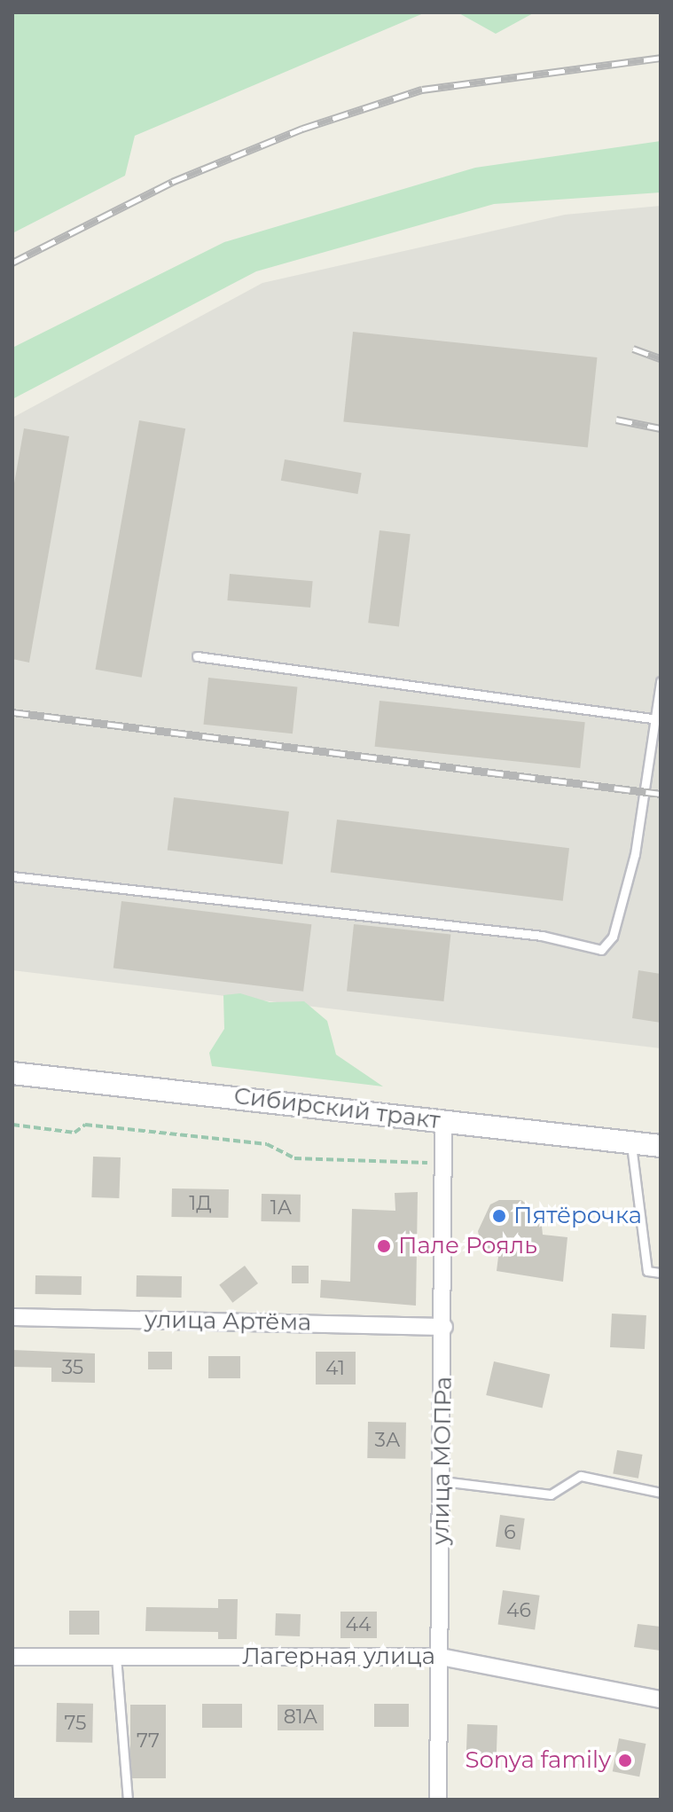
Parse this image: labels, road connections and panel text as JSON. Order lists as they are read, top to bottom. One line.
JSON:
{"streets":{"main road":["Сибирский тракт"],"street":["улица Артёма","улица МОПРа","Лагерная улица"]},"crossings":[["Сибирский тракт","улица МОПРа"],["улица Артёма","улица МОПРа"],["улица МОПРа","Лагерная улица"]],"places":["Пятёрочка","Пале Рояль","Sonya family"],"house_numbers":["1Д","1А","35","41","3А","6","46","44","81А","75","77"]}
